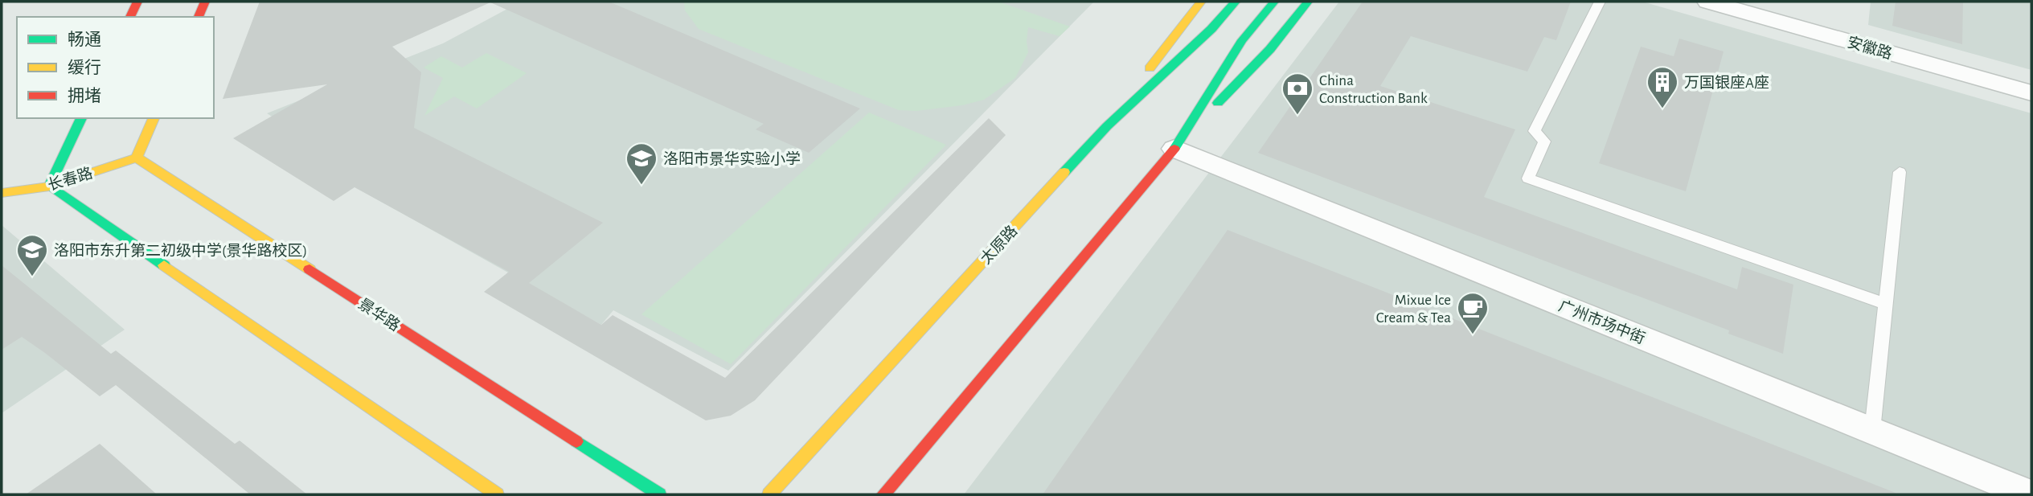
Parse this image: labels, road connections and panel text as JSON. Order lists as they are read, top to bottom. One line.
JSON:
{"streets":{"main road":["长春路","太原路","景华路"],"street":["安徽路","广州市场中街"]},"crossings":[["长春路","景华路"]],"places":{"building":["万国银座A座"],"bank":["China Construction Bank"],"school or university":["洛阳市景华实验小学","洛阳市东升第二初级中学(景华路校区)"],"cafe":["Mixue Ice Cream & Tea"]},"legend":["畅通","缓行","拥堵"]}
